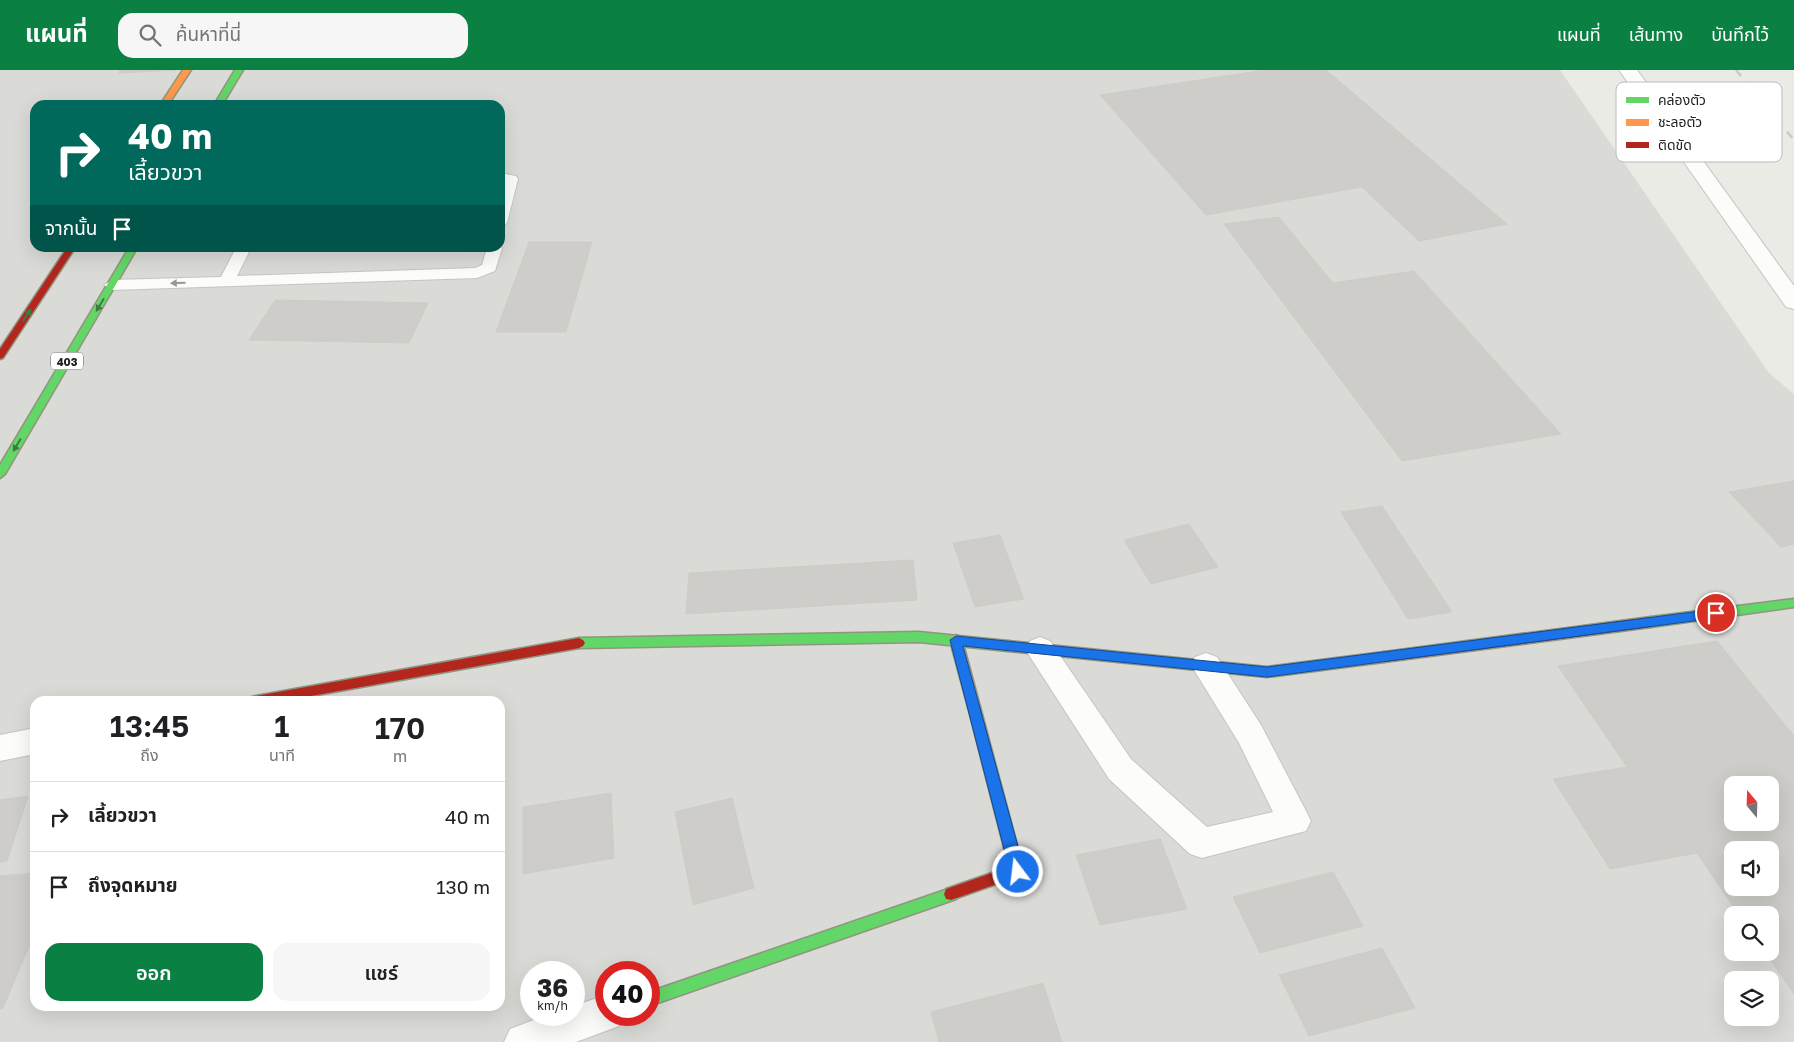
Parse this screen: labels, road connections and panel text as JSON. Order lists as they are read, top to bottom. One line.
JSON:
{"streets":{"main road":["403"]},"legend":["คล่องตัว","ชะลอตัว","ติดขัด"],"north":"top","page":{"header":"แผนที่","search":"ค้นหาที่นี่","nav":["แผนที่","เส้นทาง","บันทึกไว้"],"turn":["40 m","เลี้ยวขวา"],"then":"จากนั้น","eta":["13:45","ถึง","1","นาที","170","m"],"list":[{"name":"เลี้ยวขวา","value":"40 m"},{"name":"ถึงจุดหมาย","value":"130 m"}],"buttons":["ออก","แชร์"],"speed":"36 km/h","limit":"40"}}
